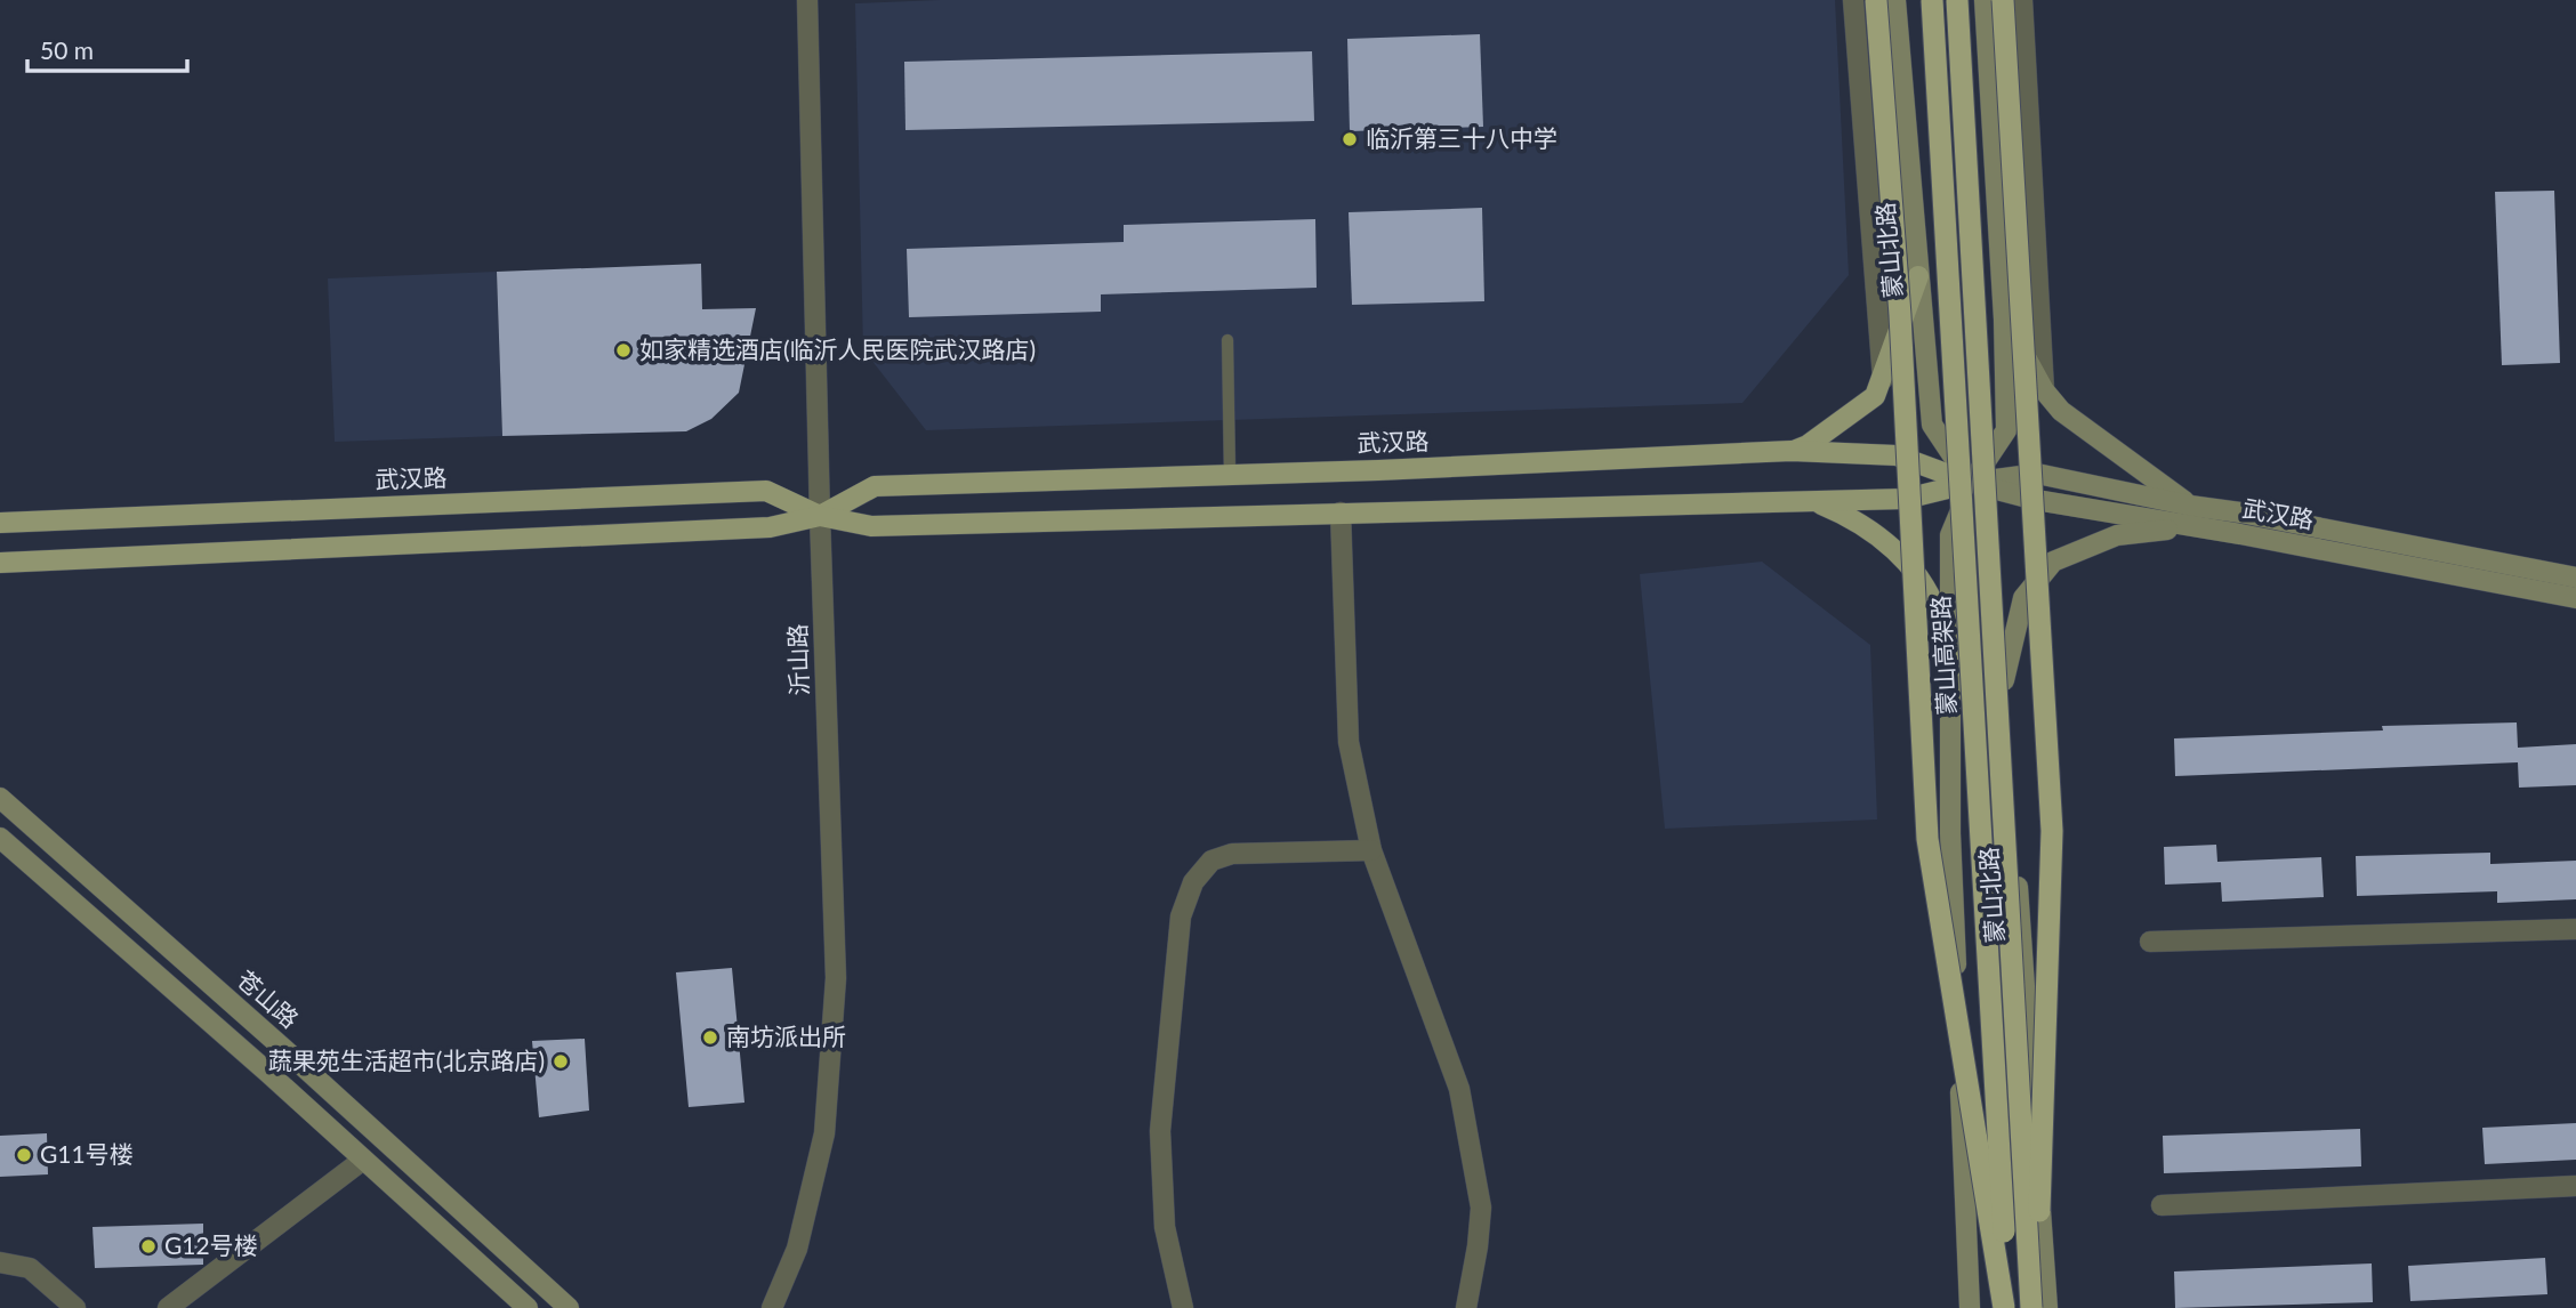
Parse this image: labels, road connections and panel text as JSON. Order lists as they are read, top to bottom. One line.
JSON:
{"streets":{"highway":["蒙山高架路"],"main road":["蒙山北路","武汉路","苍山路"],"street":["沂山路"]},"crossings":[["蒙山北路","武汉路"],["武汉路","沂山路"]],"places":["临沂第三十八中学","如家精选酒店(临沂人民医院武汉路店)","南坊派出所","蔬果苑生活超市(北京路店)","G11号楼","G12号楼"],"scale_bar":"50 m"}
